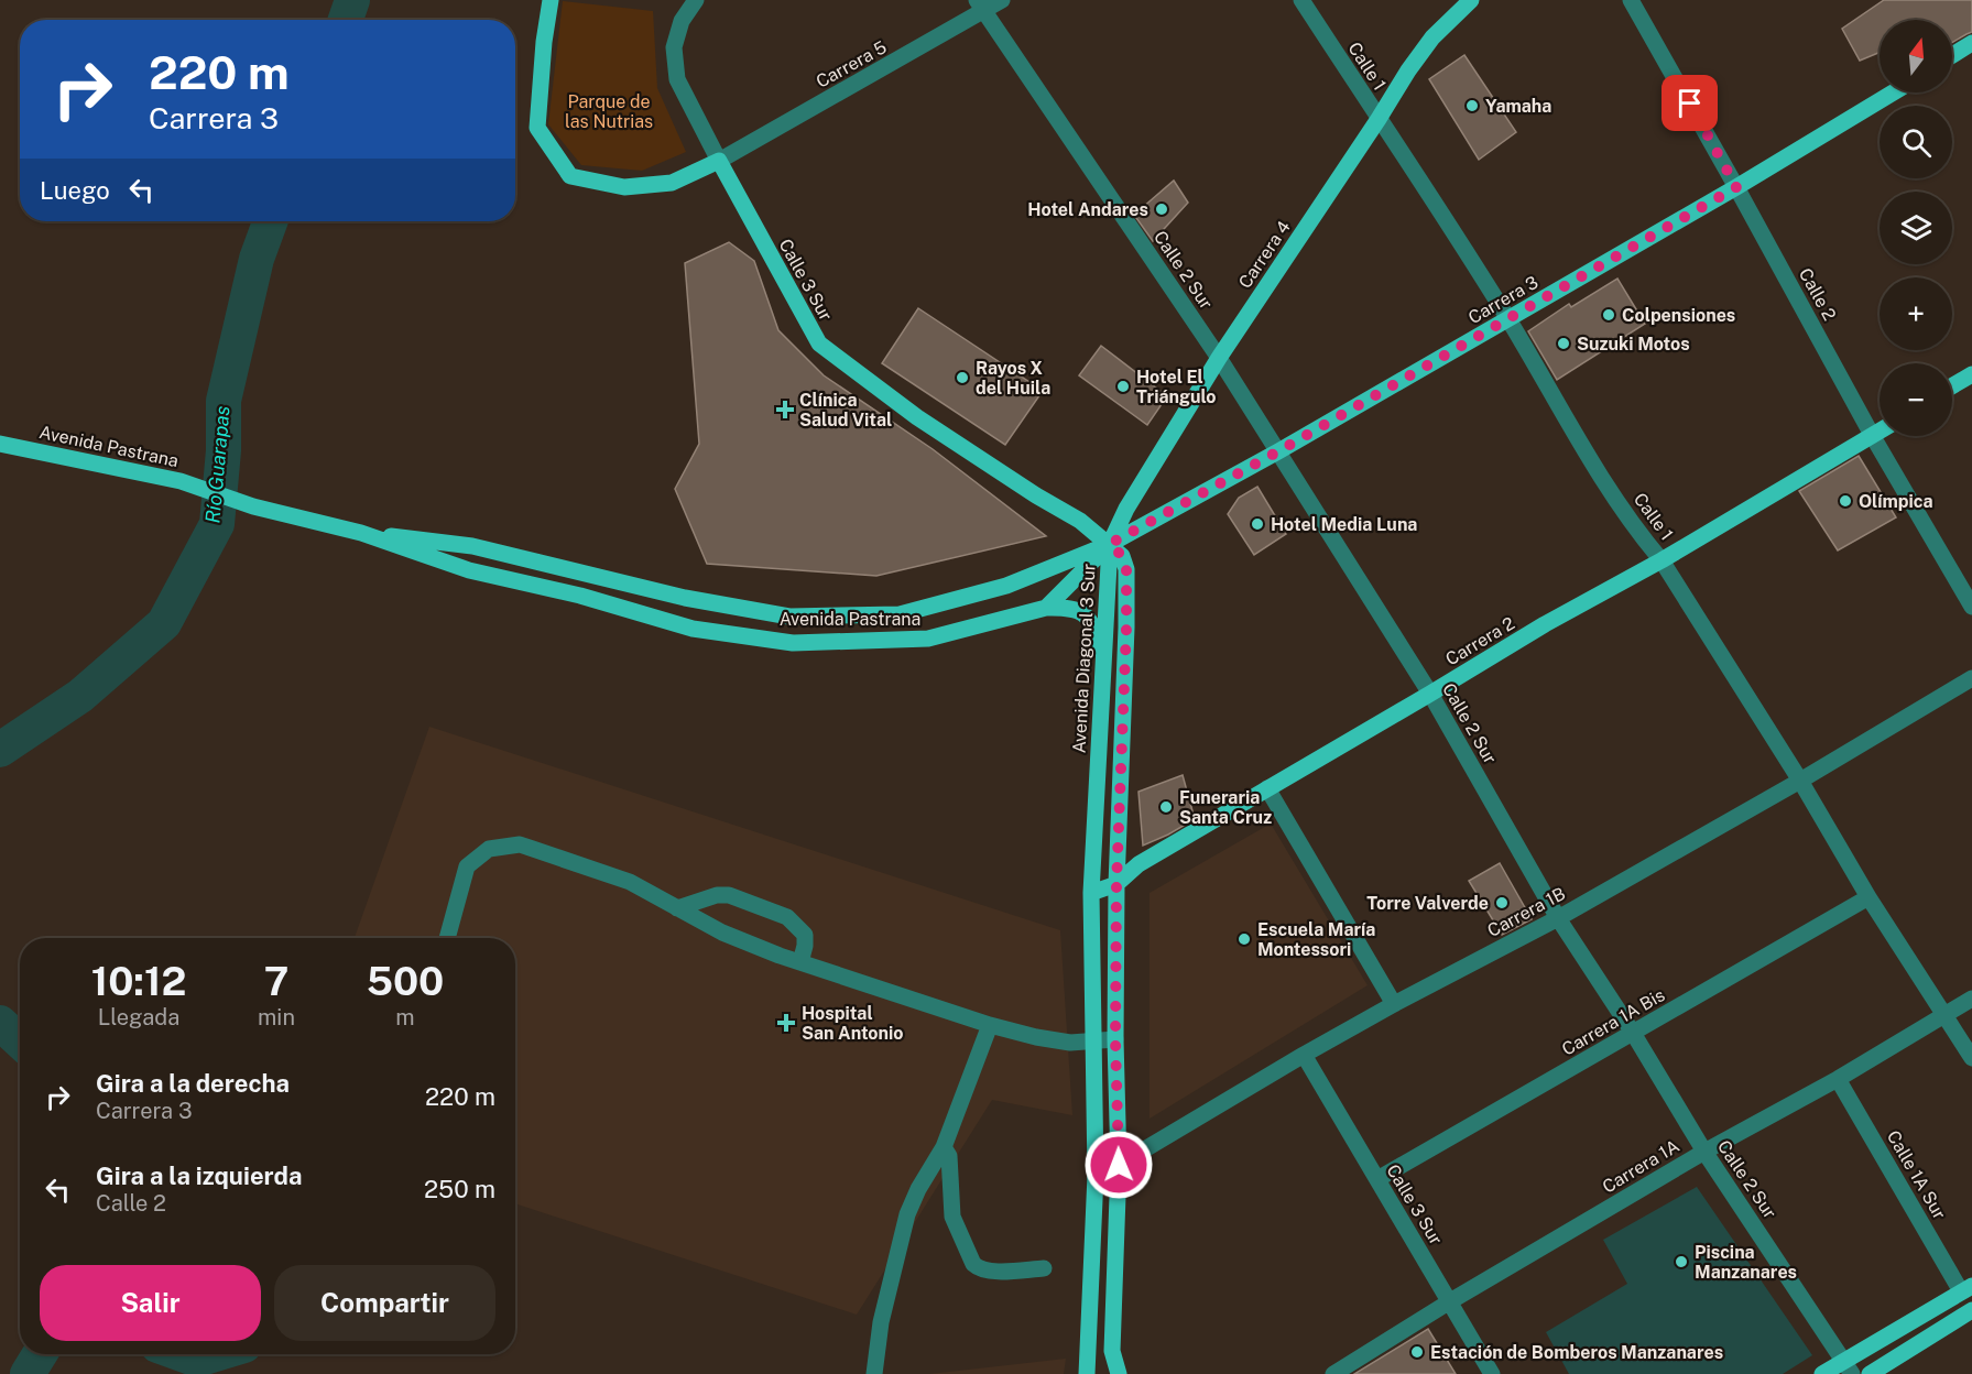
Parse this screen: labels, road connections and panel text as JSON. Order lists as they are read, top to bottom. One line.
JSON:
{"streets":{"main road":["Carrera 4","Calle 3 Sur","Carrera 3","Avenida Pastrana","Carrera 2","Avenida Diagonal 3 Sur"],"street":["Carrera 5","Calle 1","Calle 2 Sur","Calle 2","Carrera 1B","Carrera 1A Bis","Carrera 1A","Calle 1A Sur"]},"crossings":[["Carrera 5","Calle 2 Sur"],["Carrera 5","Calle 3 Sur"],["Calle 1","Carrera 4"],["Calle 1","Carrera 3"],["Calle 1","Carrera 2"],["Calle 1","Carrera 1B"],["Calle 1","Carrera 1A Bis"],["Calle 1","Carrera 1A"],["Carrera 4","Calle 2 Sur"],["Carrera 4","Calle 3 Sur"],["Carrera 4","Carrera 3"],["Carrera 4","Avenida Pastrana"],["Carrera 4","Avenida Diagonal 3 Sur"],["Calle 2 Sur","Carrera 3"],["Calle 2 Sur","Carrera 2"],["Calle 2 Sur","Carrera 1B"],["Calle 2 Sur","Carrera 1A Bis"],["Calle 2 Sur","Carrera 1A"],["Calle 3 Sur","Carrera 3"],["Calle 3 Sur","Avenida Pastrana"],["Calle 3 Sur","Avenida Diagonal 3 Sur"],["Calle 3 Sur","Carrera 1B"],["Calle 3 Sur","Carrera 1A Bis"],["Calle 3 Sur","Carrera 1A"],["Calle 2","Carrera 3"],["Calle 2","Carrera 2"],["Carrera 3","Avenida Pastrana"],["Carrera 3","Avenida Diagonal 3 Sur"],["Avenida Pastrana","Avenida Diagonal 3 Sur"],["Carrera 2","Avenida Diagonal 3 Sur"],["Avenida Diagonal 3 Sur","Carrera 1B"],["Carrera 1A","Calle 1A Sur"]],"water":["Río Guarapas"],"parks":["Parque de las Nutrias"],"places":{"other":["Yamaha","Hotel Andares","Colpensiones","Suzuki Motos","Rayos X del Huila","Hotel El Triángulo","Olímpica","Hotel Media Luna","Funeraria Santa Cruz","Torre Valverde","Escuela María Montessori","Piscina Manzanares","Estación de Bomberos Manzanares"],"health":["Clínica Salud Vital","Hospital San Antonio"]},"north":"top","page":{"map_buttons":["+","−"],"turn":["220 m","Carrera 3"],"then":"Luego","eta":["10:12","Llegada","7","min","500","m"],"list":[{"name":"Gira a la derecha","note":"Carrera 3","value":"220 m"},{"name":"Gira a la izquierda","note":"Calle 2","value":"250 m"}],"buttons":["Salir","Compartir"]}}
